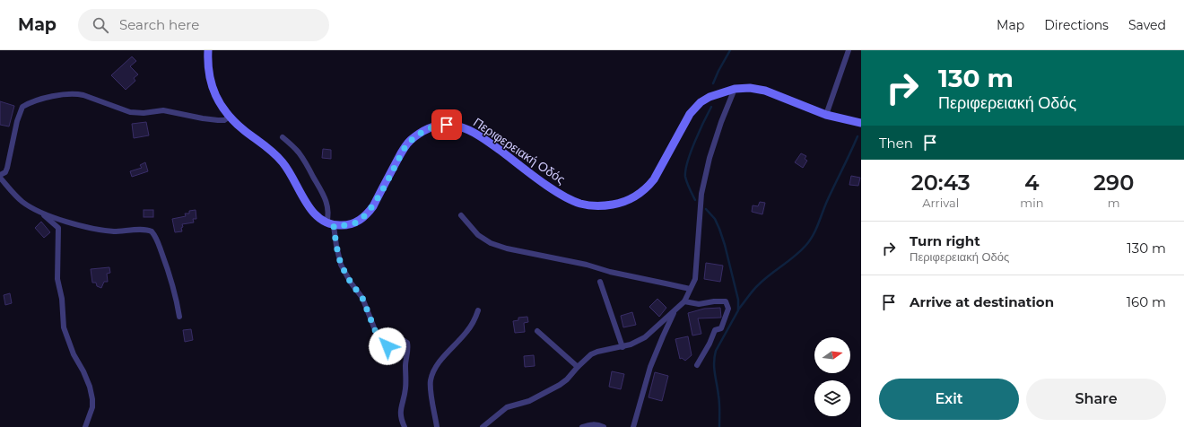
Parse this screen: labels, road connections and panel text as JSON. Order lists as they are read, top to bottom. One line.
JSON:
{"streets":{"main road":["Περιφερειακή Οδός"]},"north":"right","page":{"header":"Map","search":"Search here","nav":["Map","Directions","Saved"],"turn":["130 m","Περιφερειακή Οδός"],"then":"Then","eta":["20:43","Arrival","4","min","290","m"],"list":[{"name":"Turn right","note":"Περιφερειακή Οδός","value":"130 m"},{"name":"Arrive at destination","value":"160 m"}],"buttons":["Exit","Share"]}}
